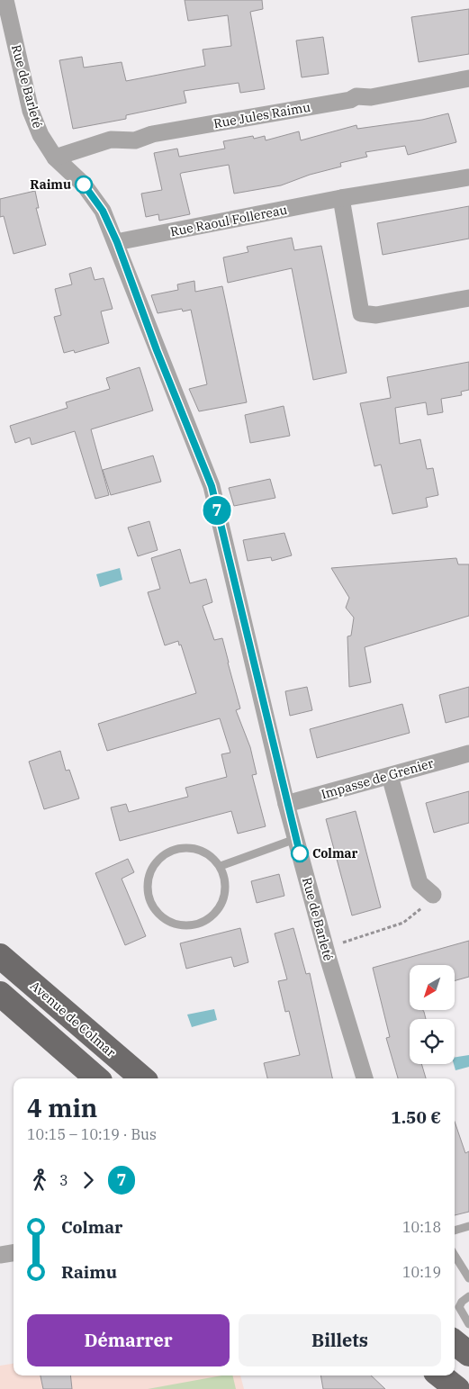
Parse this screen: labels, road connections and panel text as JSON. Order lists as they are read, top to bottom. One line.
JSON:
{"streets":{"main road":["Avenue de Colmar"],"street":["Rue de Barleté","Rue Jules Raimu","Rue Raoul Follereau","Impasse de Grenier"]},"crossings":[["Rue de Barleté","Rue Jules Raimu"],["Rue de Barleté","Rue Raoul Follereau"],["Rue de Barleté","Impasse de Grenier"]],"places":["Raimu","Colmar"],"lines":["bus line 7"],"north":"bottom left","page":{"on_map":"7","heading":["4 min","10:15 – 10:19 · Bus","1.50 €"],"legs":["3","7"],"list":[{"name":"Colmar","value":"10:18"},{"name":"Raimu","value":"10:19"}],"buttons":["Démarrer","Billets"]}}
